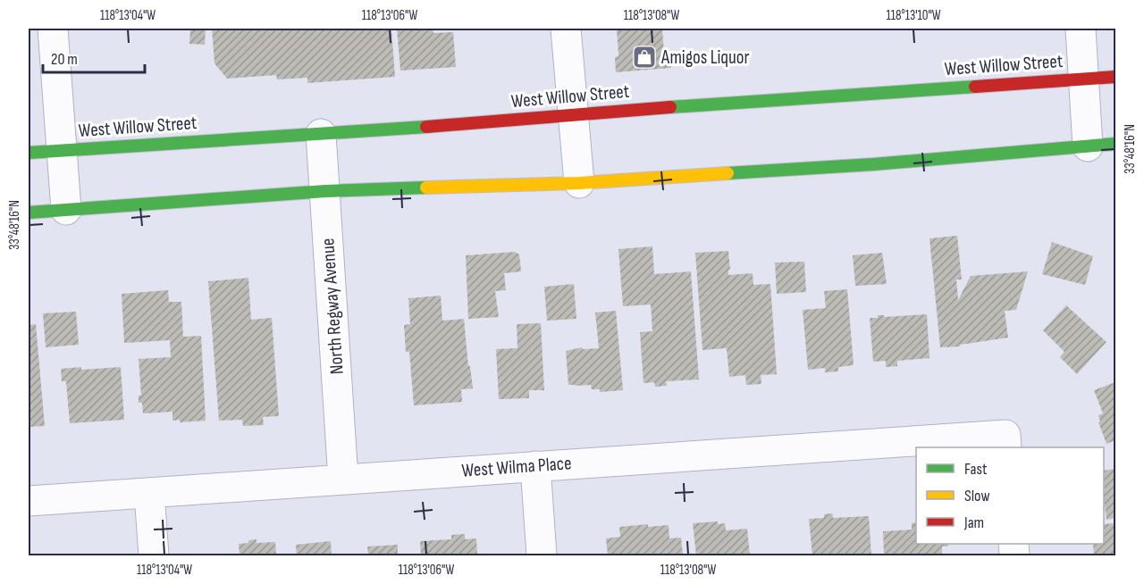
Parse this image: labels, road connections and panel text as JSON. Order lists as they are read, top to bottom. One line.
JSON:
{"streets":{"main road":["West Willow Street"],"street":["North Regway Avenue","West Wilma Place"]},"crossings":[["West Willow Street","North Regway Avenue"],["North Regway Avenue","West Wilma Place"]],"places":{"shop":["Amigos Liquor"]},"legend":["Fast","Slow","Jam"],"scale_bar":"20 m","coordinates":["118°13'04\"W","118°13'06\"W","118°13'08\"W","118°13'10\"W","33°48'16\"N"]}
